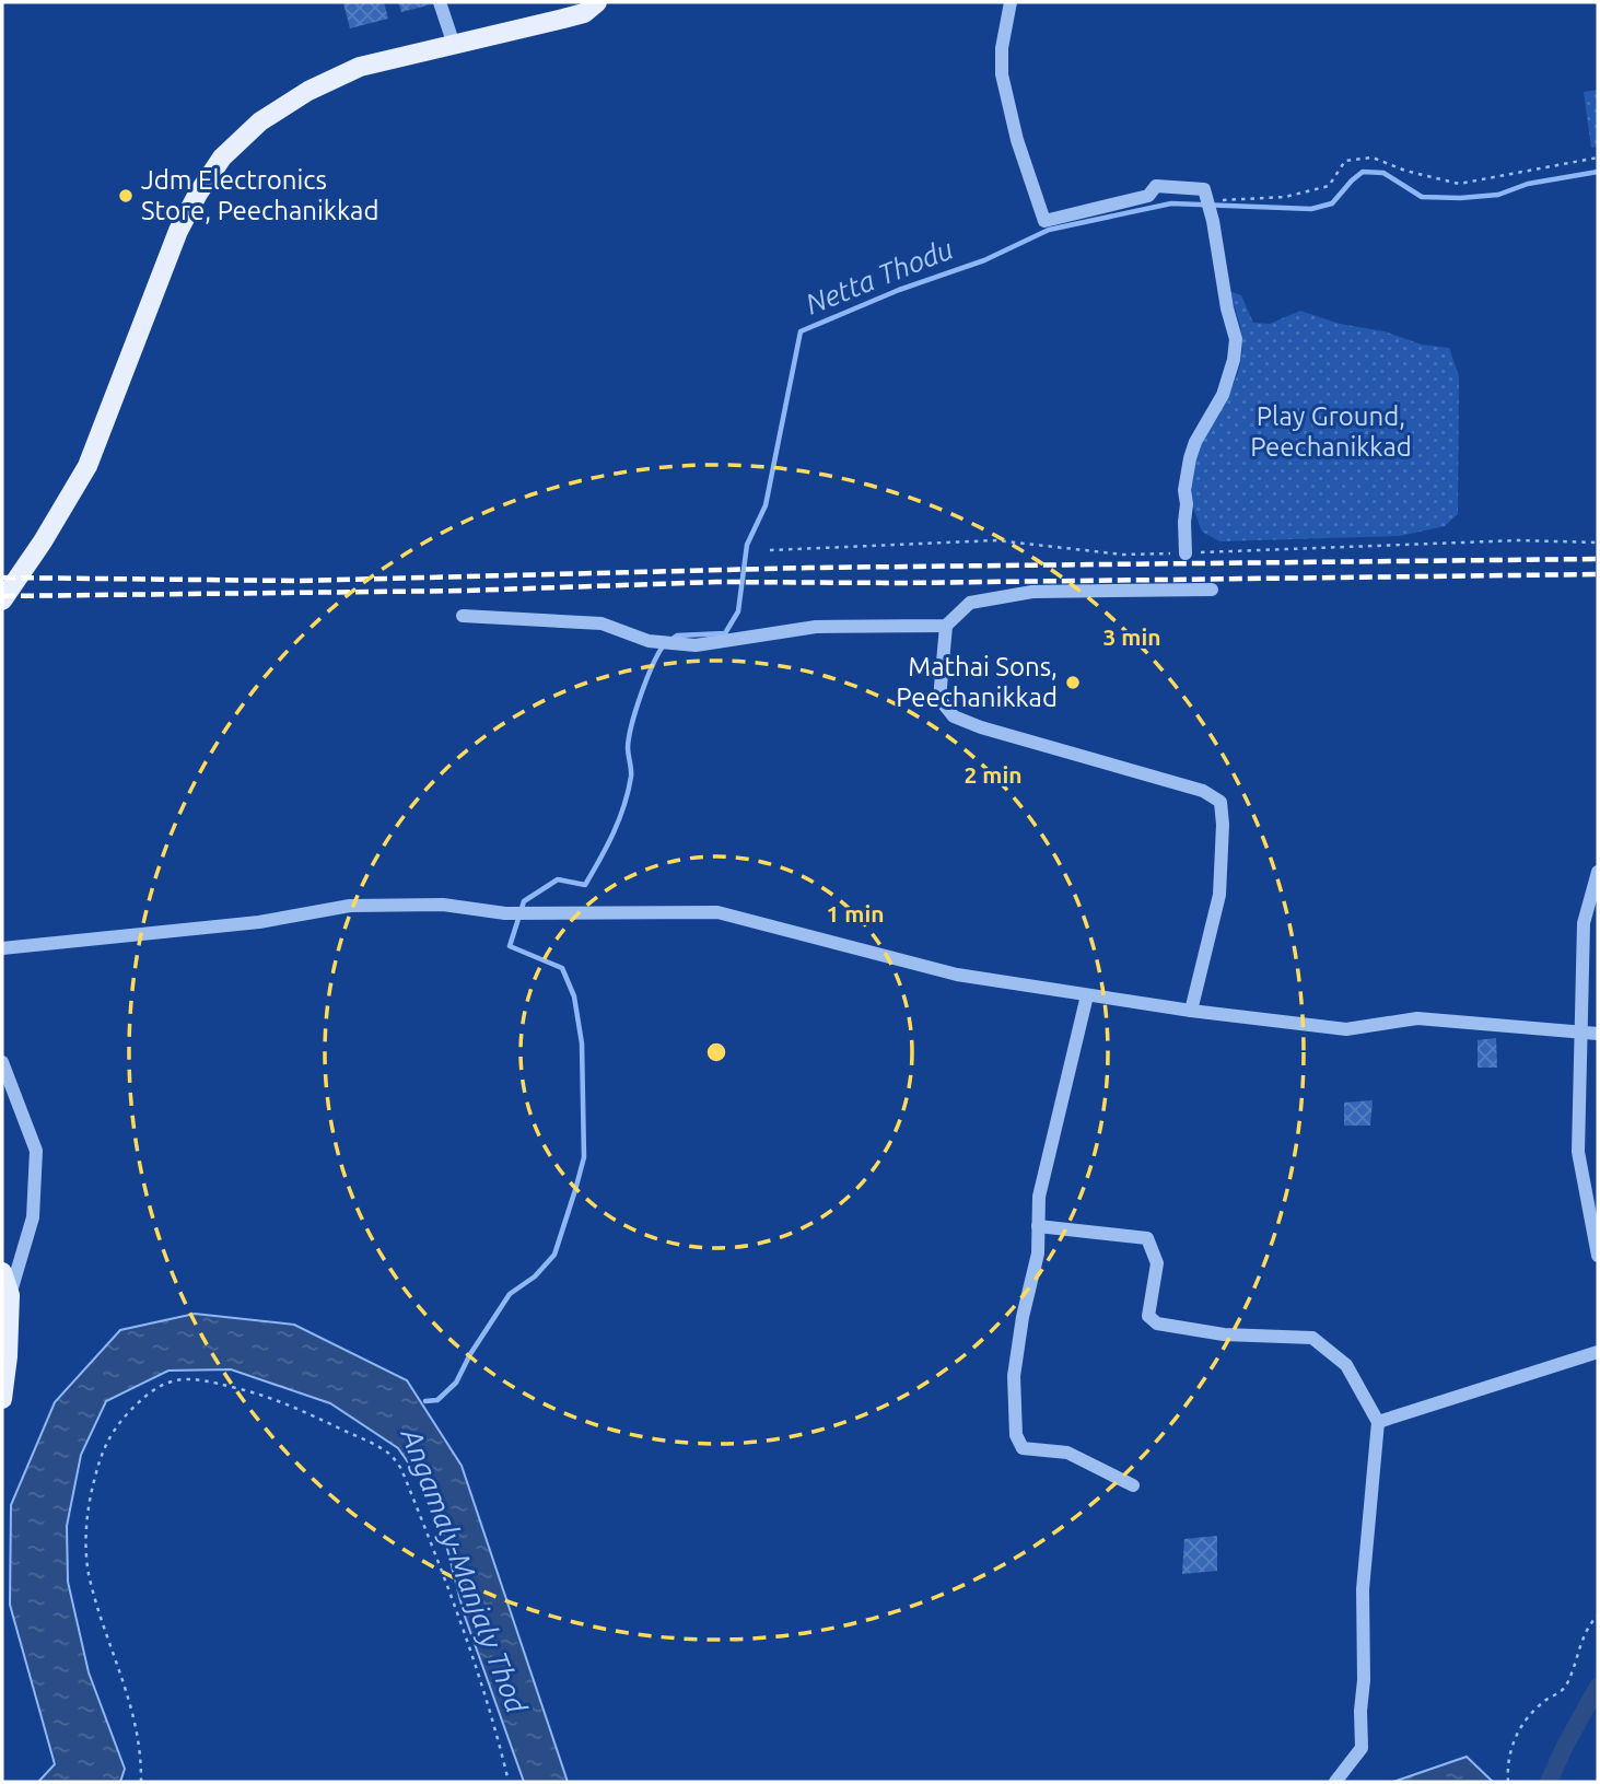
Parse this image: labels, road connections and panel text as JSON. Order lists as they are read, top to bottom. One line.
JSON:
{"water":["Netta Thodu","Angamaly-Manjaly Thod"],"parks":["Play Ground, Peechanikkad"],"places":["Jdm Electronics Store, Peechanikkad","Mathai Sons, Peechanikkad"],"rings":["3 min","2 min","1 min"]}
